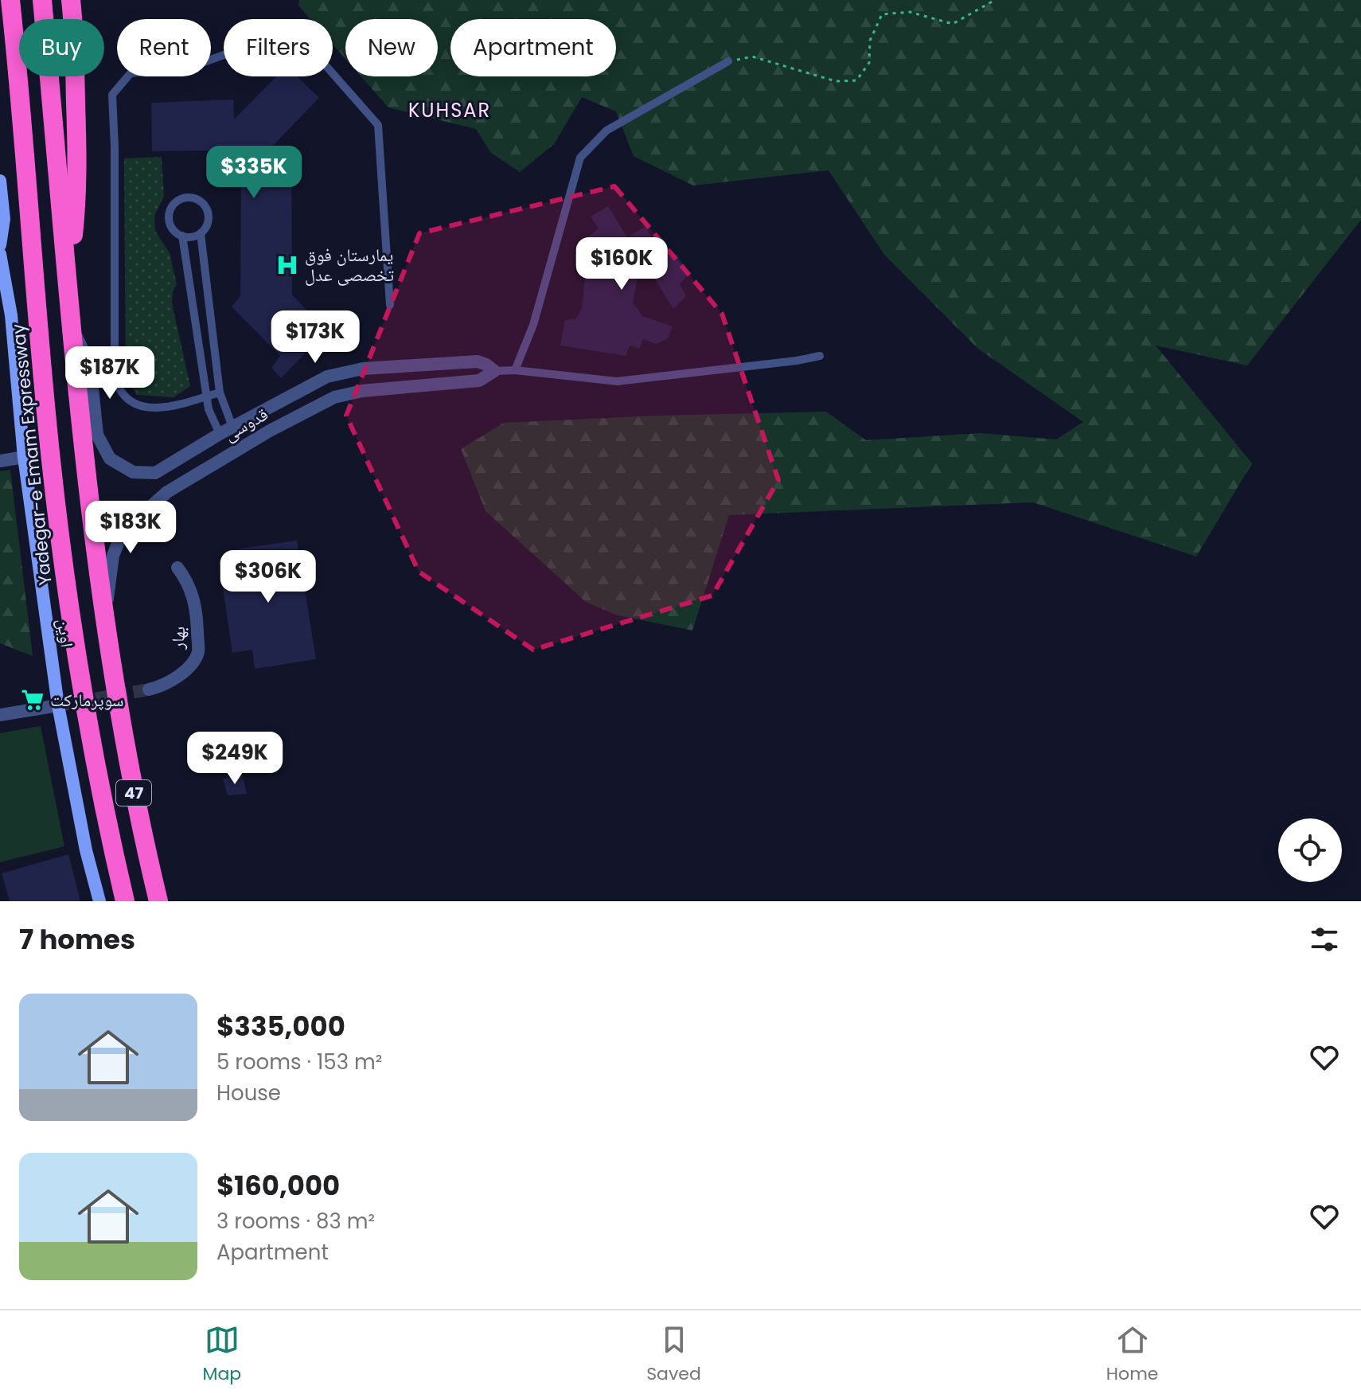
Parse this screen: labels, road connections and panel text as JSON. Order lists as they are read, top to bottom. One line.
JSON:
{"streets":{"highway":["Yadegar-e Emam Expressway","47"],"street":["قدوسی","اوین","بهار"]},"crossings":[["قدوسی","47"]],"districts":["KUHSAR"],"places":{"hospital":["یمارستان فوق تخصصی عدل"],"supermarket":["سوپرمارکت"]},"page":{"chip":["Buy","Rent","Filters","New","Apartment"],"price":["$335K","$160K","$173K","$187K","$183K","$306K","$249K"],"heading":"7 homes","list":[{"name":"$335,000","note":"5 rooms · 153 m² · House"},{"name":"$160,000","note":"3 rooms · 83 m² · Apartment"}],"tabs":["Map","Saved","Home"]}}
